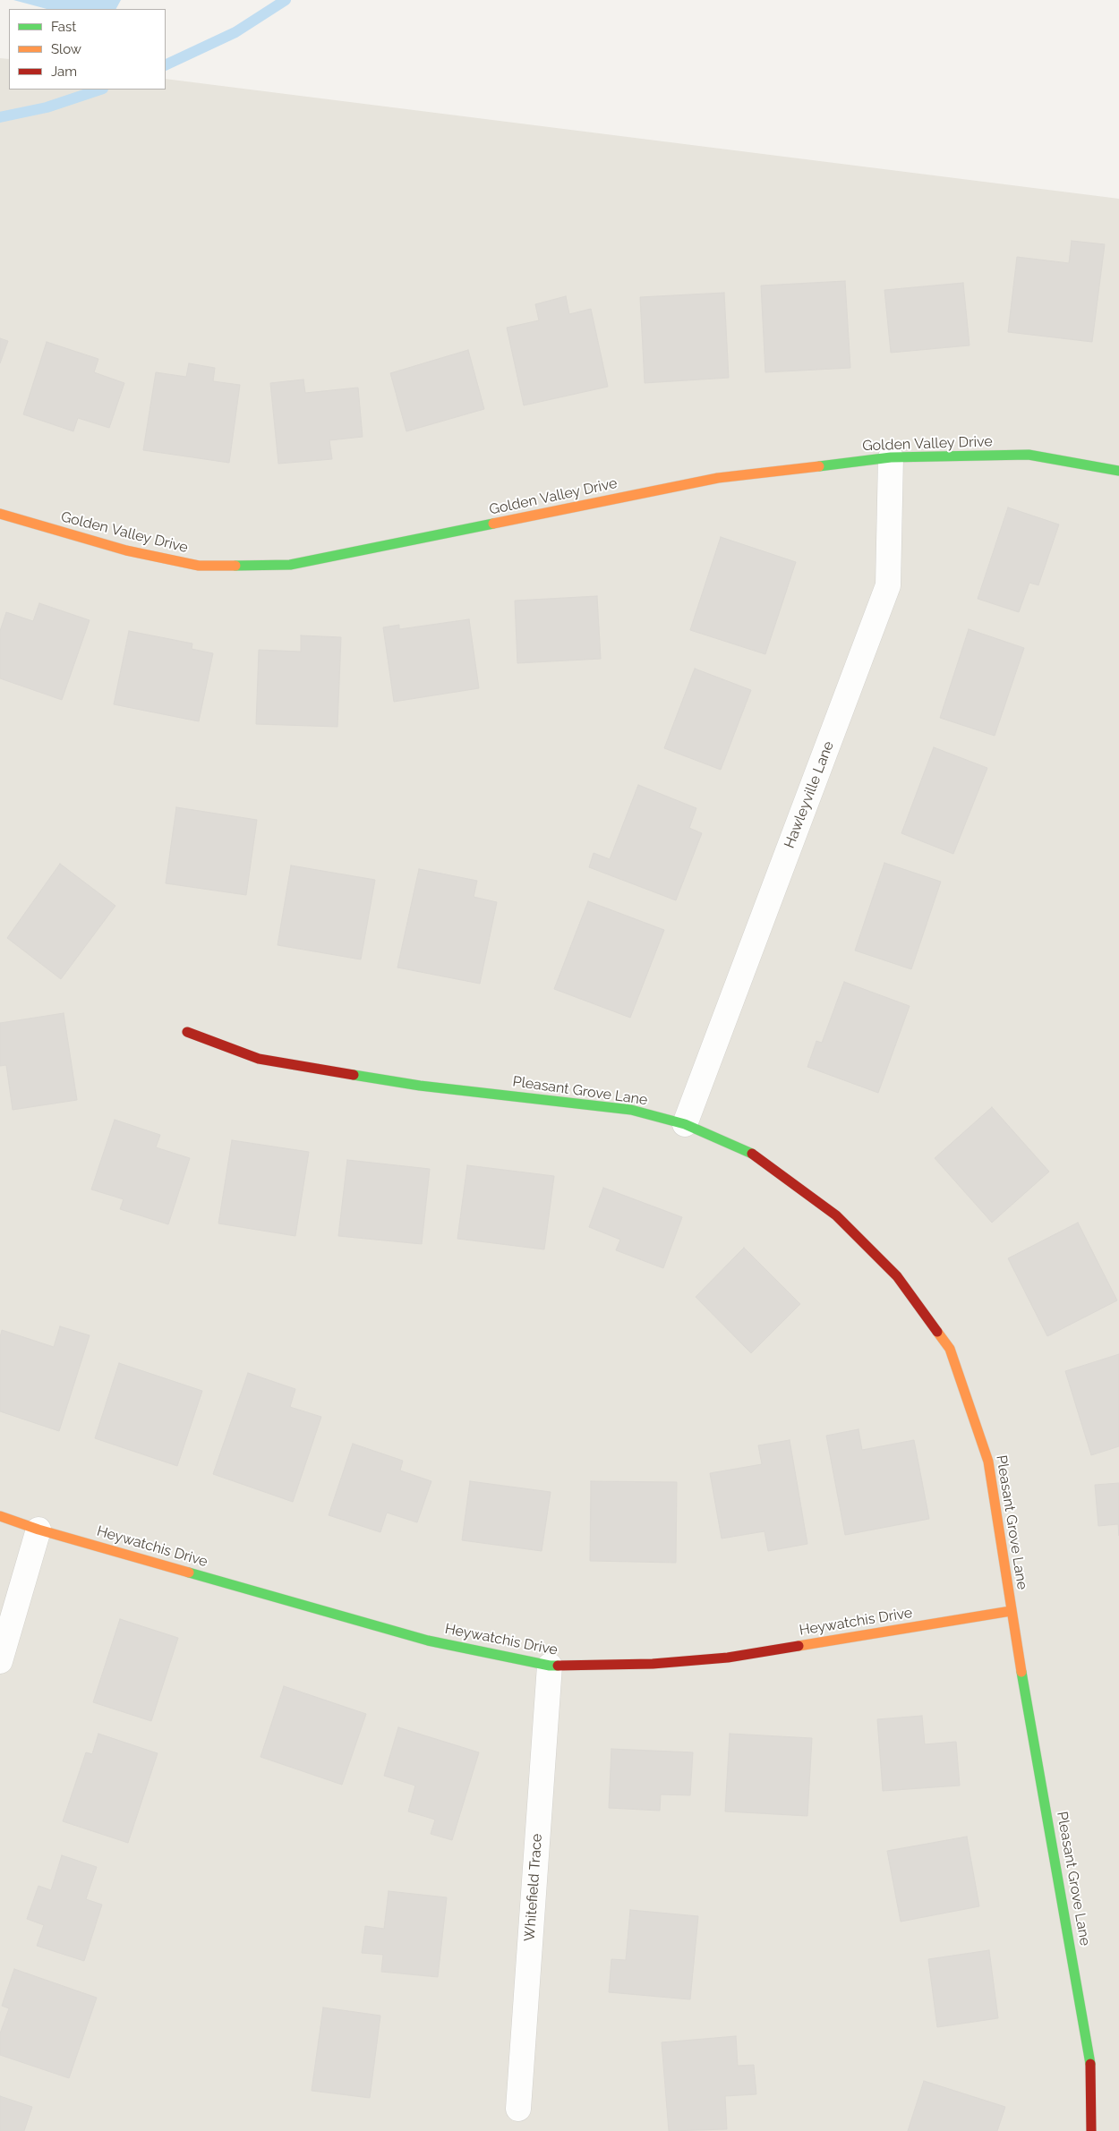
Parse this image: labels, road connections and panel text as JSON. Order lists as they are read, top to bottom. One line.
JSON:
{"streets":{"street":["Golden Valley Drive","Hawleyville Lane","Pleasant Grove Lane","Heywatchis Drive","Whitefield Trace"]},"crossings":[["Golden Valley Drive","Hawleyville Lane"],["Hawleyville Lane","Pleasant Grove Lane"],["Pleasant Grove Lane","Heywatchis Drive"],["Heywatchis Drive","Whitefield Trace"]],"legend":["Fast","Slow","Jam"]}
